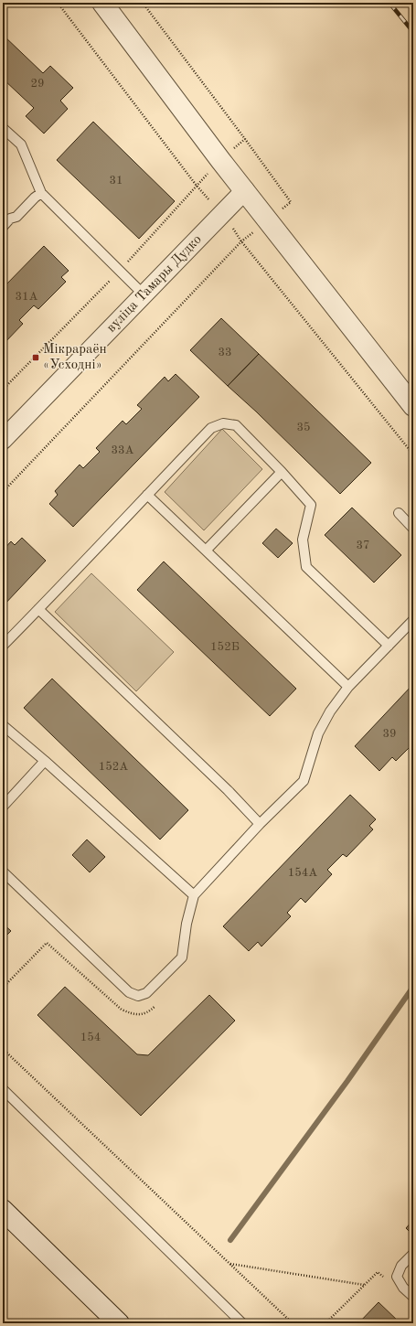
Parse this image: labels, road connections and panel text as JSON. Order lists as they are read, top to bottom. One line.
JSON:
{"streets":{"street":["вуліца Тамары Дудко"]},"places":{"transit":["Мікрараён «Усходні»"]},"house_numbers":["29","31","31А","33","35","33А","37","152Б","39","152А","154А","154"]}
